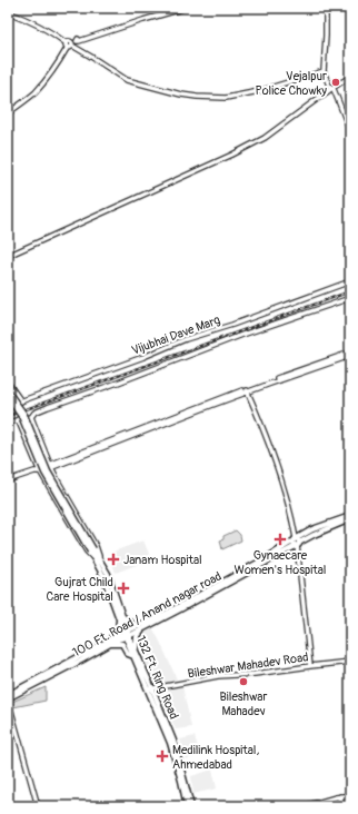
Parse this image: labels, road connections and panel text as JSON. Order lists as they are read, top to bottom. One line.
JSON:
{"streets":{"main road":["100 Ft. Road / Anand nagar road","132 Ft. Ring Road"],"street":["Vijubhai Dave Marg","Bileshwar Mahadev Road"]},"crossings":[["100 Ft. Road / Anand nagar road","132 Ft. Ring Road"],["Bileshwar Mahadev Road","132 Ft. Ring Road"]],"places":{"other":["Vejalpur Police Chowky","Bileshwar Mahadev"],"health":["Gynaecare Women's Hospital","Janam Hospital","Gujrat Child Care Hospital","Medilink Hospital, Ahmedabad"]}}
